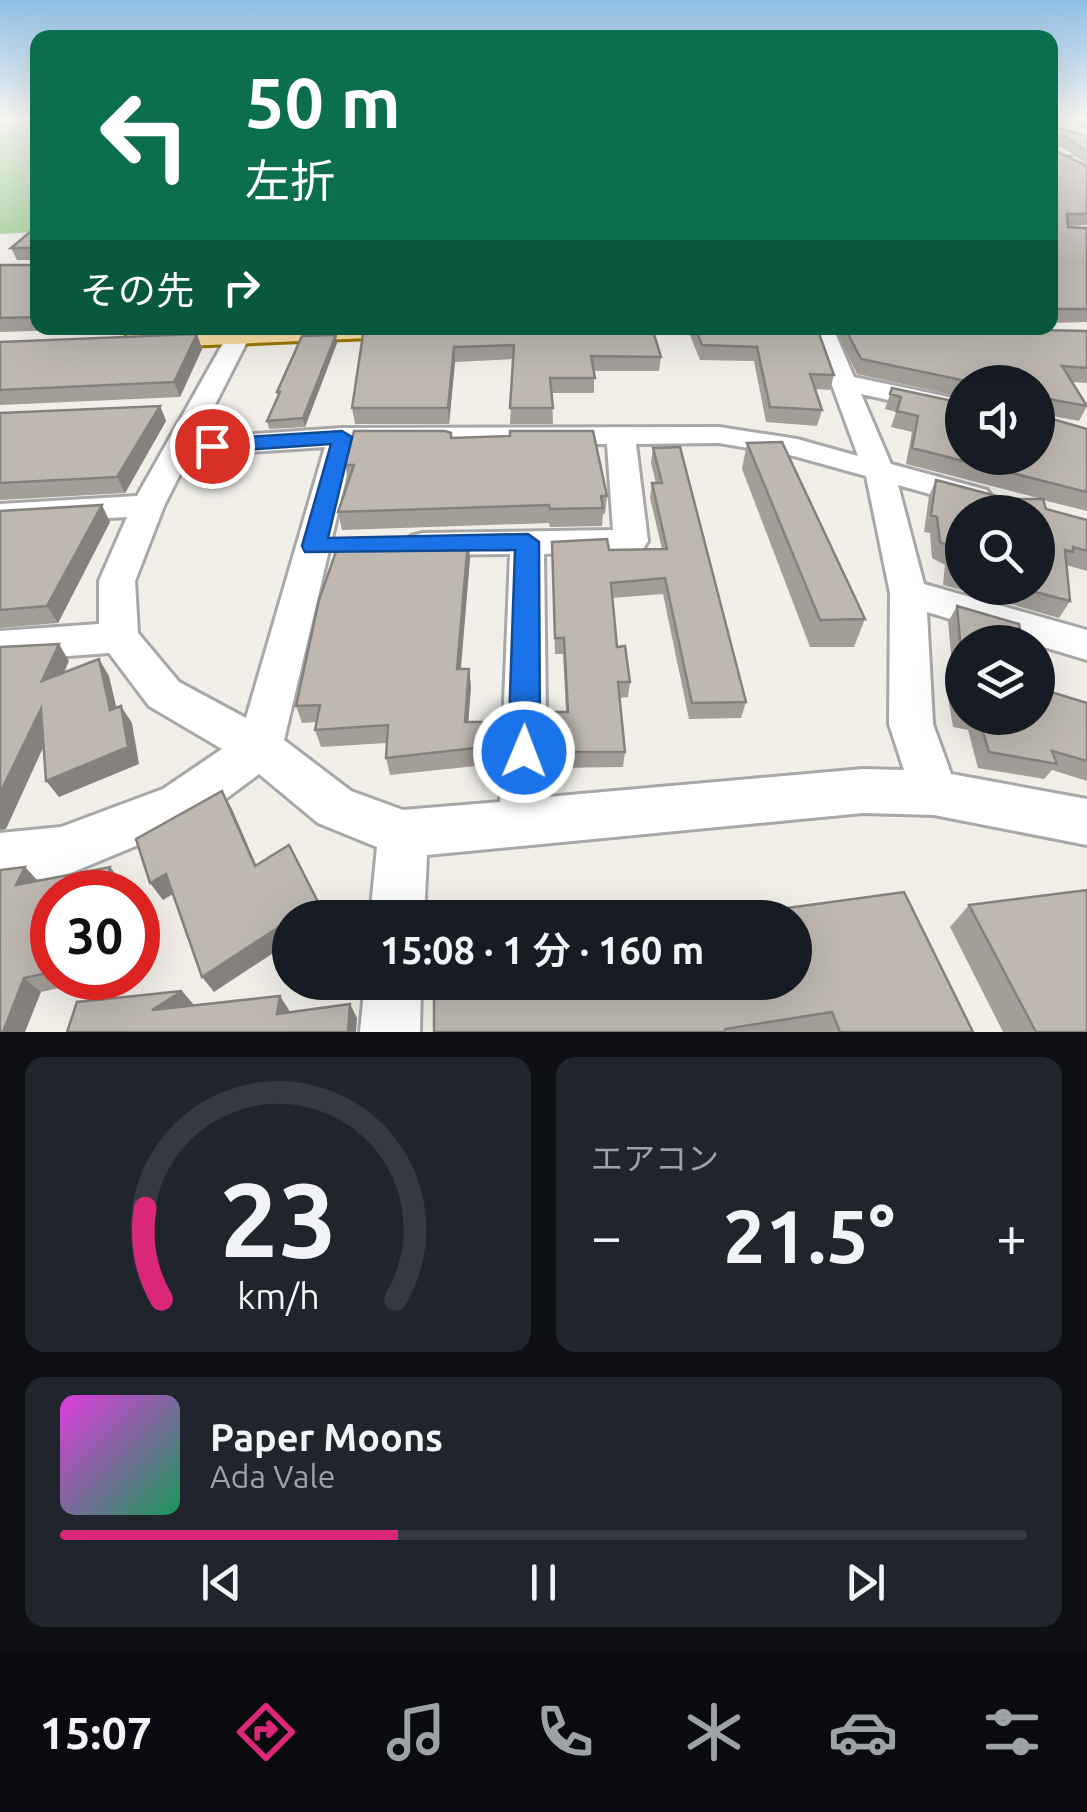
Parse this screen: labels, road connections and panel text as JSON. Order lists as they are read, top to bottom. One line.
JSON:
{"page":{"turn":["50 m","左折"],"then":"その先","limit":"30","trip":"15:08 · 1 分 · 160 m","tile":"エアコン","heat":["−","21.5°","+"],"song":["Paper Moons","Ada Vale"],"tabs":"15:07","gauge":["23","km/h"]}}
